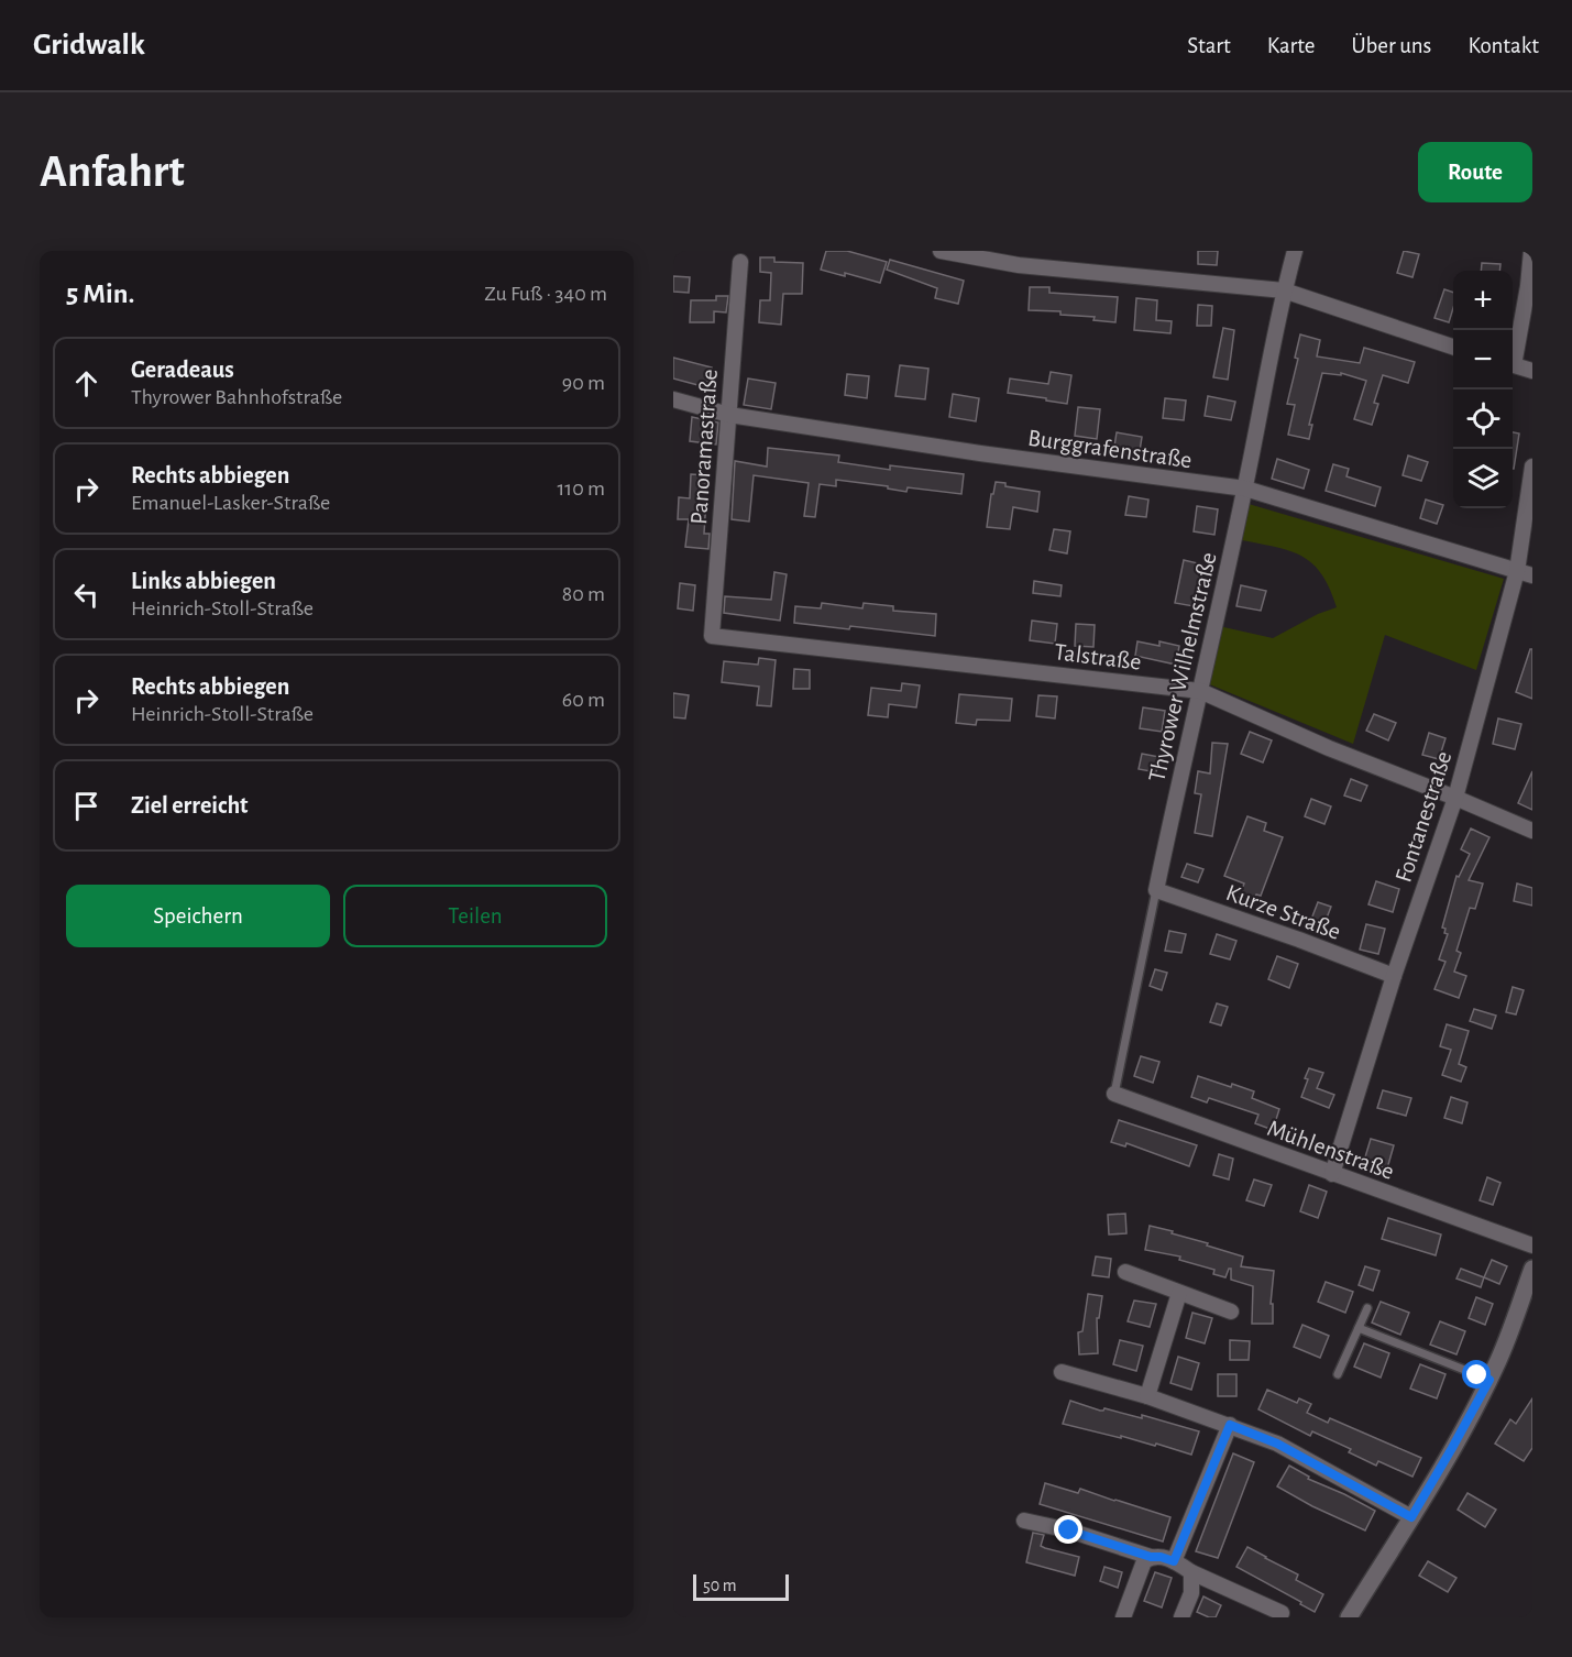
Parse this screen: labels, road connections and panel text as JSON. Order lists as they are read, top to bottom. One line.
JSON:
{"streets":{"street":["Panoramastraße","Burggrafenstraße","Talstraße","Thyrower Wilhelmstraße","Fontanestraße","Kurze Straße","Mühlenstraße"]},"crossings":[["Panoramastraße","Burggrafenstraße"],["Panoramastraße","Talstraße"],["Burggrafenstraße","Thyrower Wilhelmstraße"],["Burggrafenstraße","Fontanestraße"],["Talstraße","Thyrower Wilhelmstraße"],["Talstraße","Fontanestraße"],["Thyrower Wilhelmstraße","Kurze Straße"],["Thyrower Wilhelmstraße","Mühlenstraße"],["Fontanestraße","Kurze Straße"],["Fontanestraße","Mühlenstraße"]],"scale_bar":"50 m","page":{"header":"Gridwalk","nav":["Start","Karte","Über uns","Kontakt"],"buttons":["Route",["Speichern","Teilen"]],"title":"Anfahrt","heading":["5 Min.","Zu Fuß · 340 m"],"map_buttons":["+","−"],"list":[["Geradeaus","Thyrower Bahnhofstraße","90 m"],["Rechts abbiegen","Emanuel-Lasker-Straße","110 m"],["Links abbiegen","Heinrich-Stoll-Straße","80 m"],["Rechts abbiegen","Heinrich-Stoll-Straße","60 m"],"Ziel erreicht"],"scale":"50 m"}}
